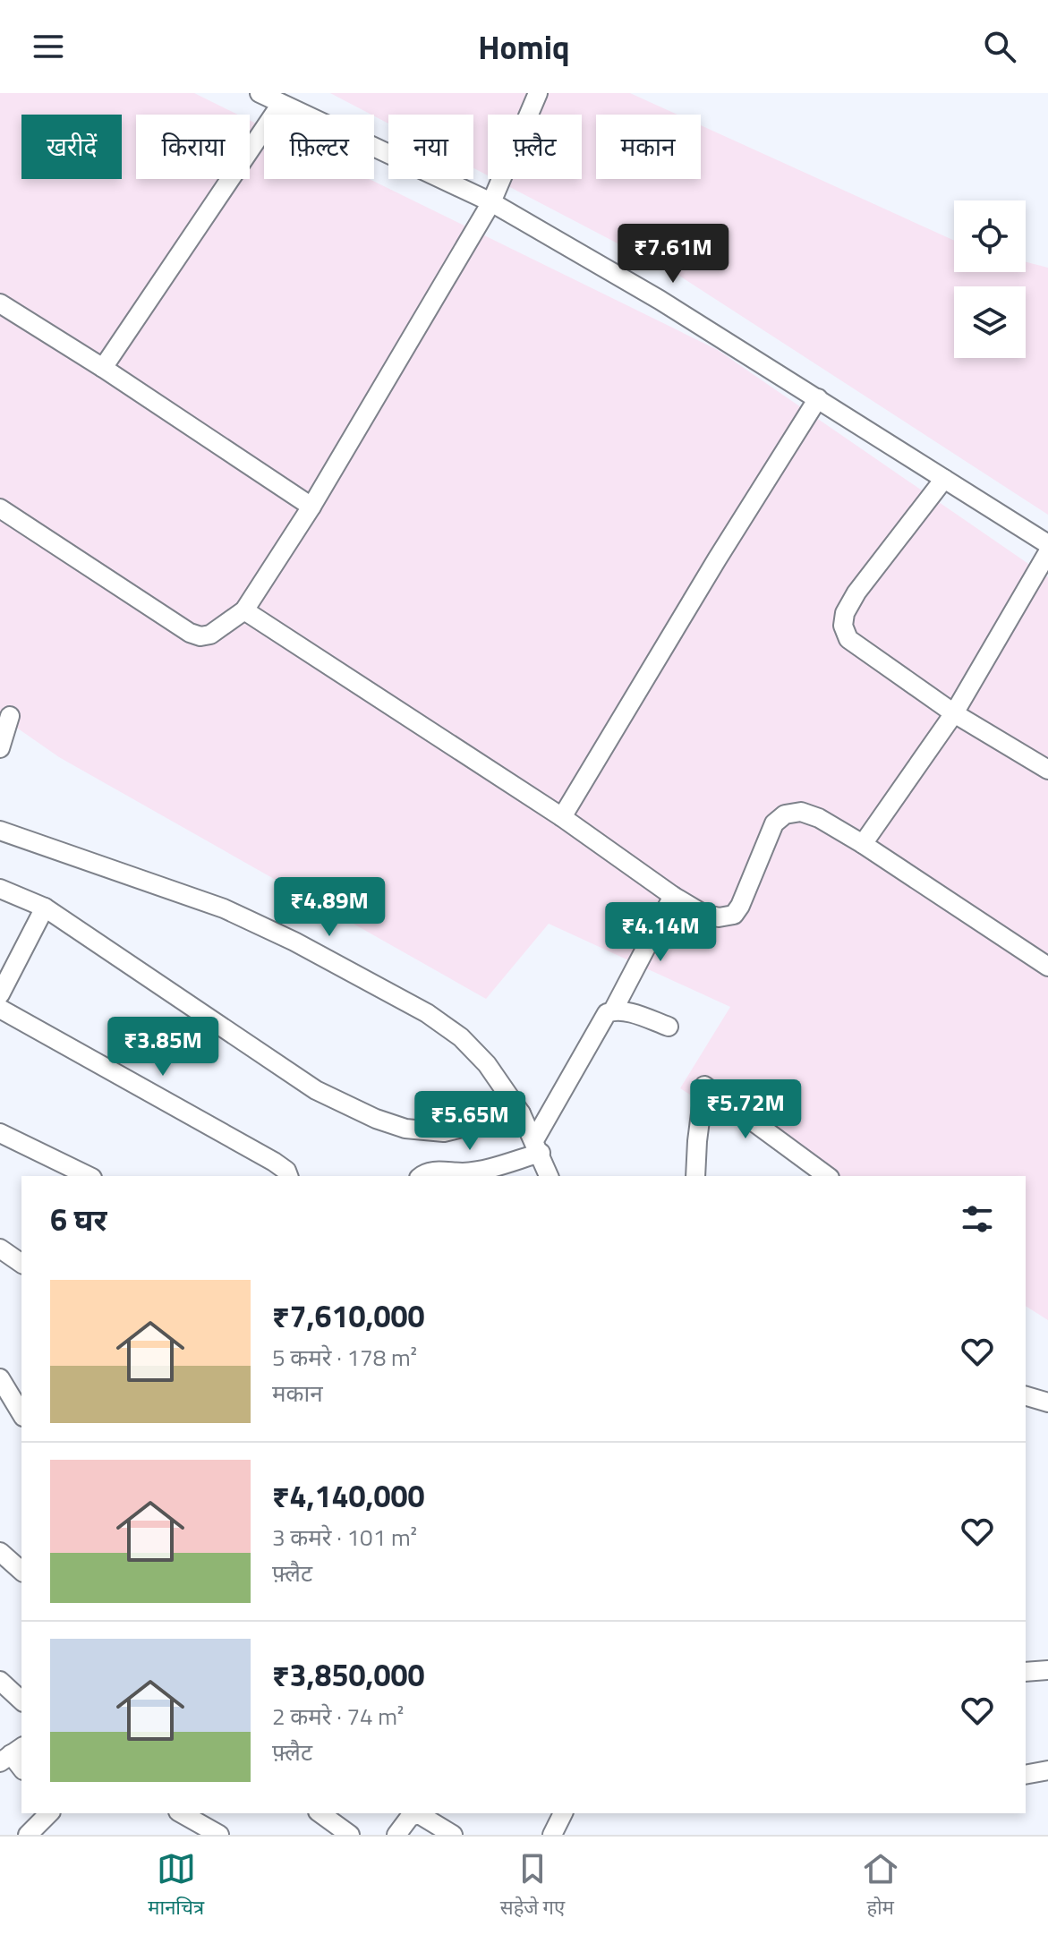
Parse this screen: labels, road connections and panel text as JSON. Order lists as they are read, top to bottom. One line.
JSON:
{"page":{"header":"Homiq","chip":["खरीदें","किराया","फ़िल्टर","नया","फ़्लैट","मकान"],"price":["₹7.61M","₹4.89M","₹4.14M","₹3.85M","₹5.72M","₹5.65M"],"heading":"6 घर","list":[{"name":"₹7,610,000","note":"5 कमरे · 178 m² · मकान"},{"name":"₹4,140,000","note":"3 कमरे · 101 m² · फ़्लैट"},{"name":"₹3,850,000","note":"2 कमरे · 74 m² · फ़्लैट"}],"tabs":["मानचित्र","सहेजे गए","होम"]}}
